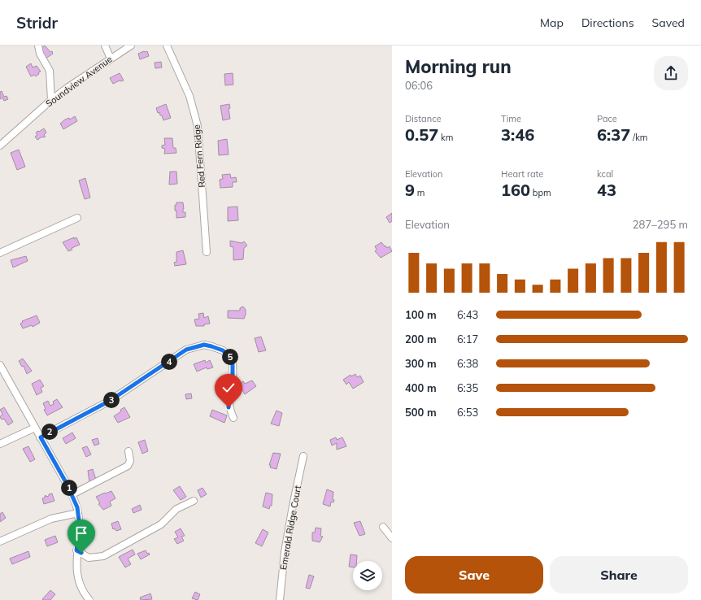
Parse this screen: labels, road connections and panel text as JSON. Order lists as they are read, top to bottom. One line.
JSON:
{"streets":{"street":["Soundview Avenue","Red Fern Ridge","Emerald Ridge Court"]},"page":{"header":"Stridr","nav":["Map","Directions","Saved"],"heading":["Morning run","06:06"],"stats":[["Distance","0.57 km"],["Time","3:46"],["Pace","6:37 /km"],["Elevation","9 m"],["Heart rate","160 bpm"],["kcal","43"]],"chart":["Elevation","287–295 m"],"list":[{"name":"100 m","note":"6:43"},{"name":"200 m","note":"6:17"},{"name":"300 m","note":"6:38"},{"name":"400 m","note":"6:35"},{"name":"500 m","note":"6:53"}],"pins":["5","4","3","2","1"],"buttons":["Save","Share"]}}
